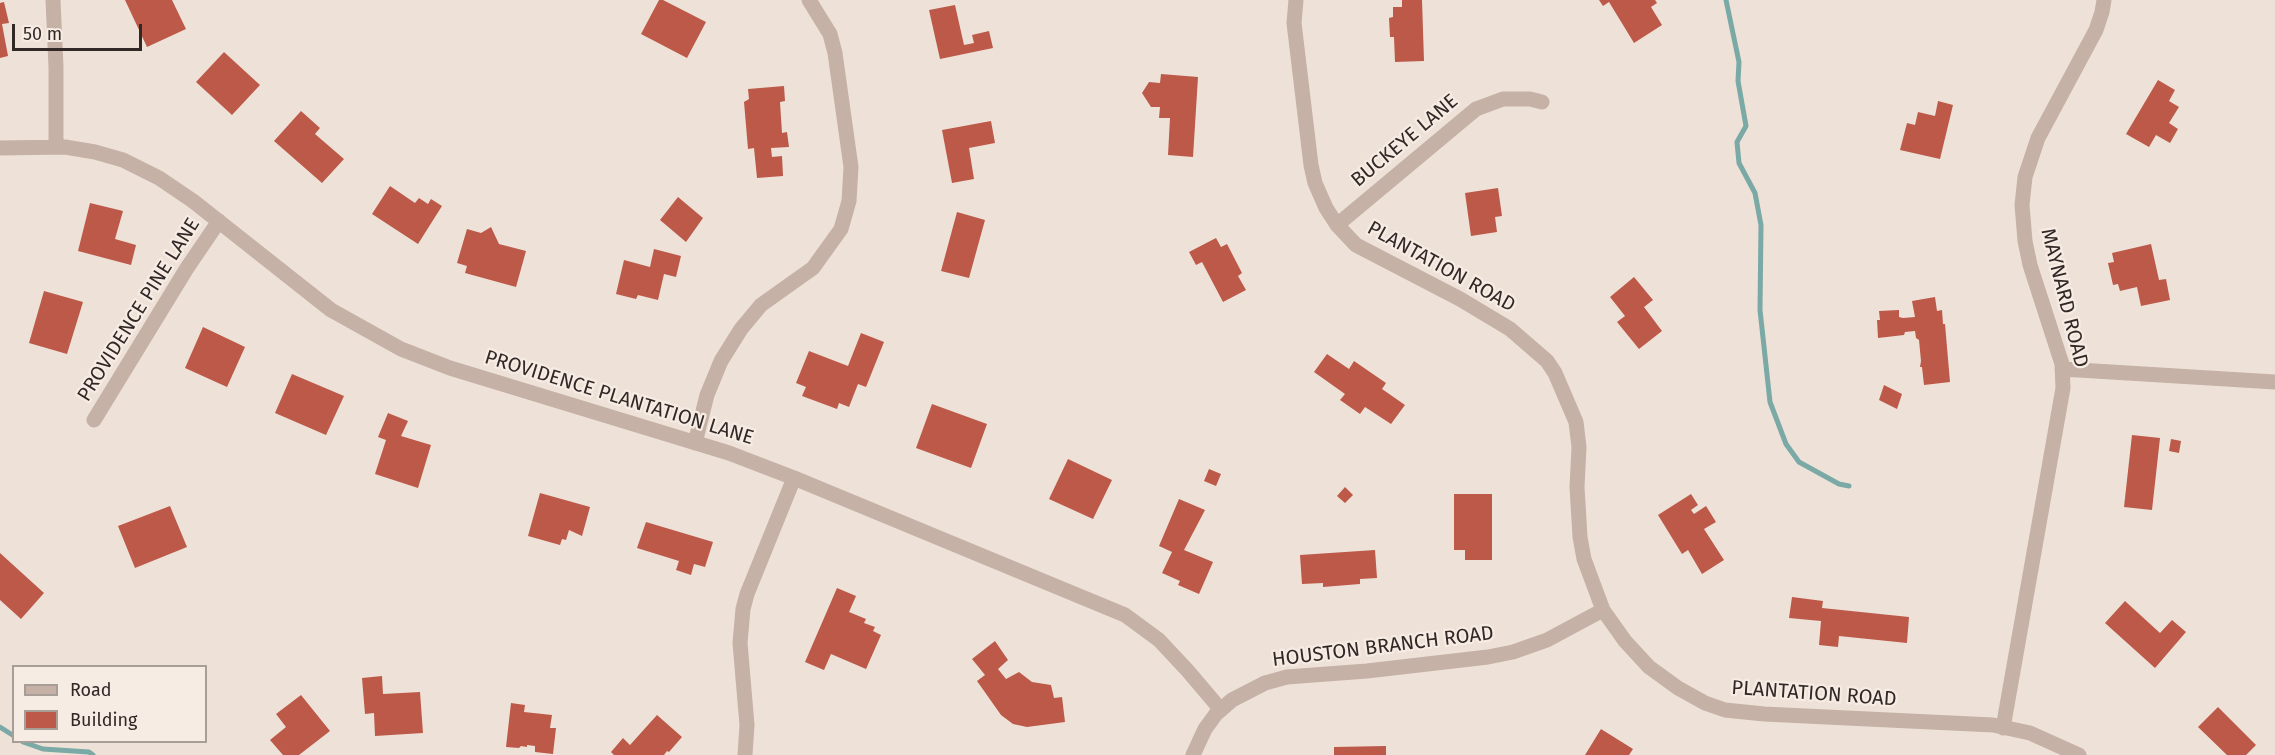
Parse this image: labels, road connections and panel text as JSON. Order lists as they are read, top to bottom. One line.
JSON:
{"streets":{"street":["BUCKEYE LANE","PLANTATION ROAD","MAYNARD ROAD","PROVIDENCE PINE LANE","PROVIDENCE PLANTATION LANE","HOUSTON BRANCH ROAD"]},"crossings":[["BUCKEYE LANE","PLANTATION ROAD"],["PLANTATION ROAD","MAYNARD ROAD"],["PLANTATION ROAD","HOUSTON BRANCH ROAD"],["PROVIDENCE PINE LANE","PROVIDENCE PLANTATION LANE"],["PROVIDENCE PLANTATION LANE","HOUSTON BRANCH ROAD"]],"legend":["Road","Building"],"scale_bar":"50 m"}
